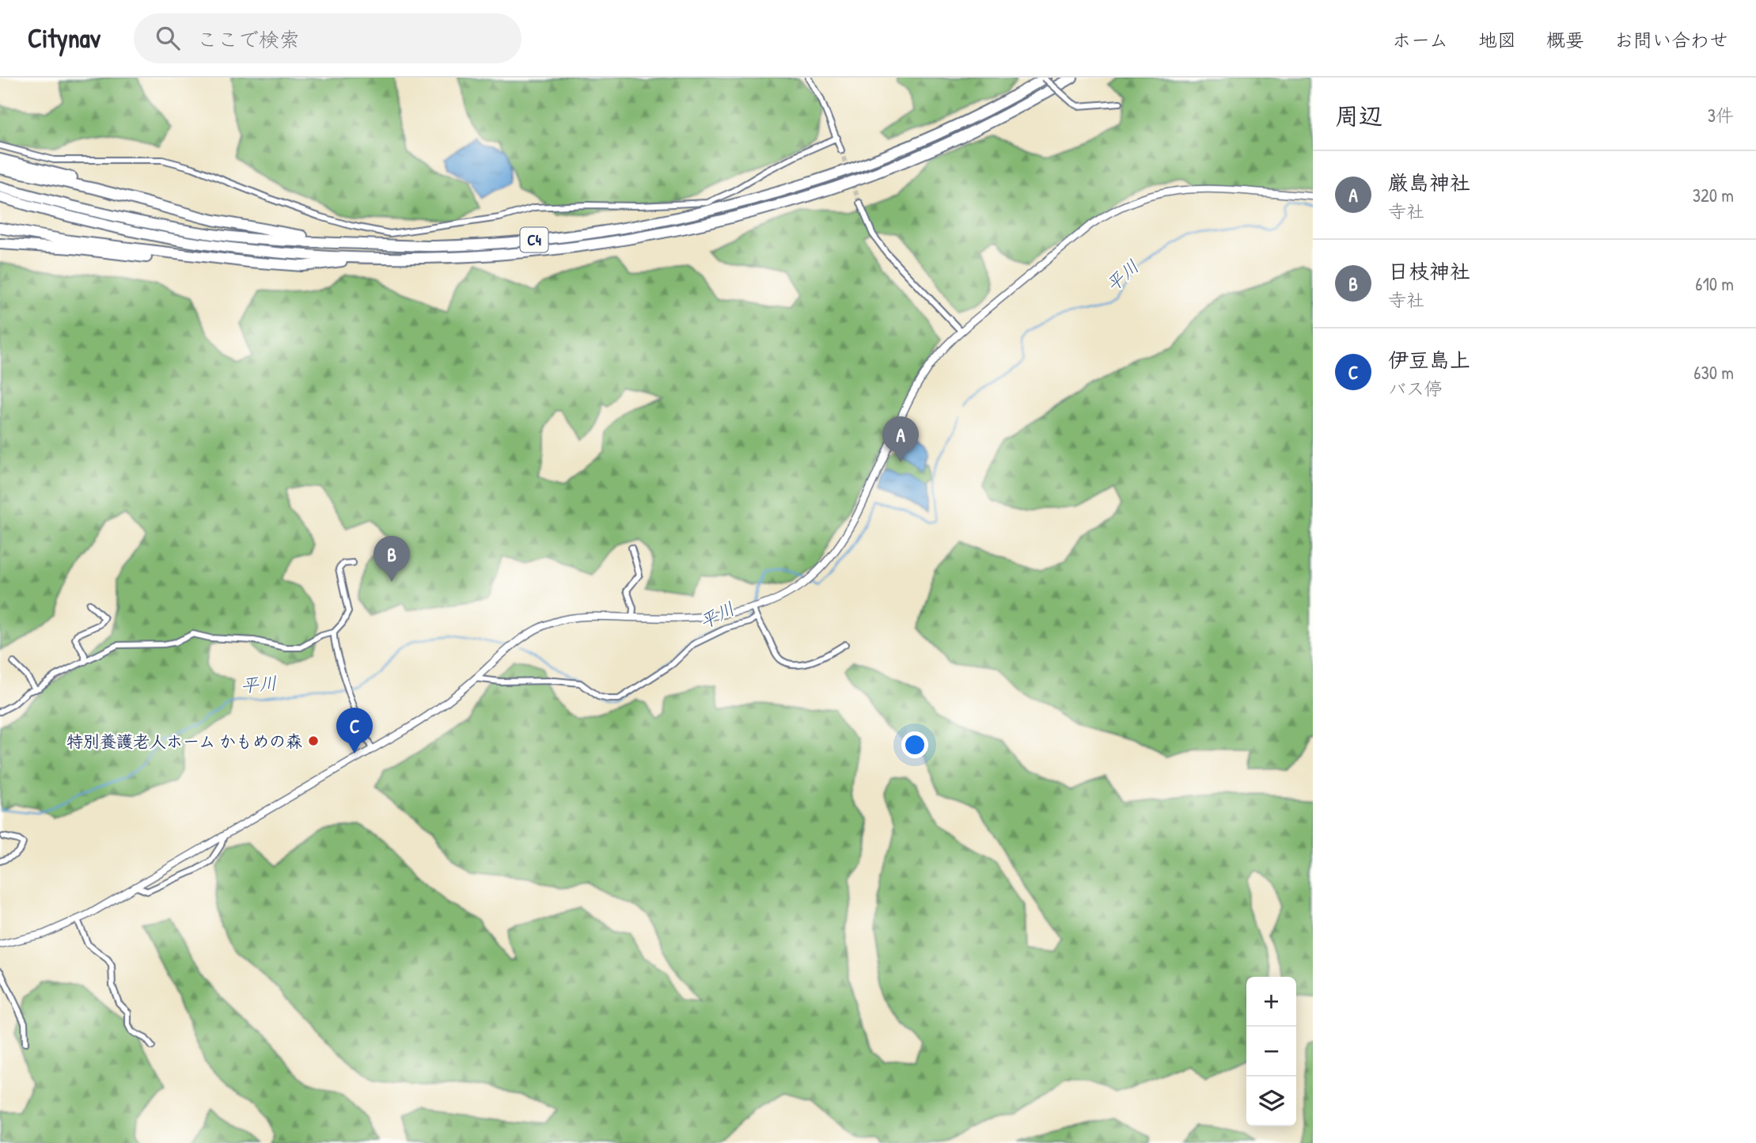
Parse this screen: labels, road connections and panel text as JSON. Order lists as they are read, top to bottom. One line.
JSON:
{"streets":{"highway":["C4"]},"water":["平川"],"places":["特別養護老人ホーム かもめの森"],"page":{"header":"Citynav","search":"ここで検索","nav":["ホーム","地図","概要","お問い合わせ"],"heading":["周辺","3件"],"list":[{"mark":"A","name":"厳島神社","note":"寺社","value":"320 m"},{"mark":"B","name":"日枝神社","note":"寺社","value":"610 m"},{"mark":"C","name":"伊豆島上","note":"バス停","value":"630 m"}],"pins":["A","B","C"],"map_buttons":["+","−"]}}
